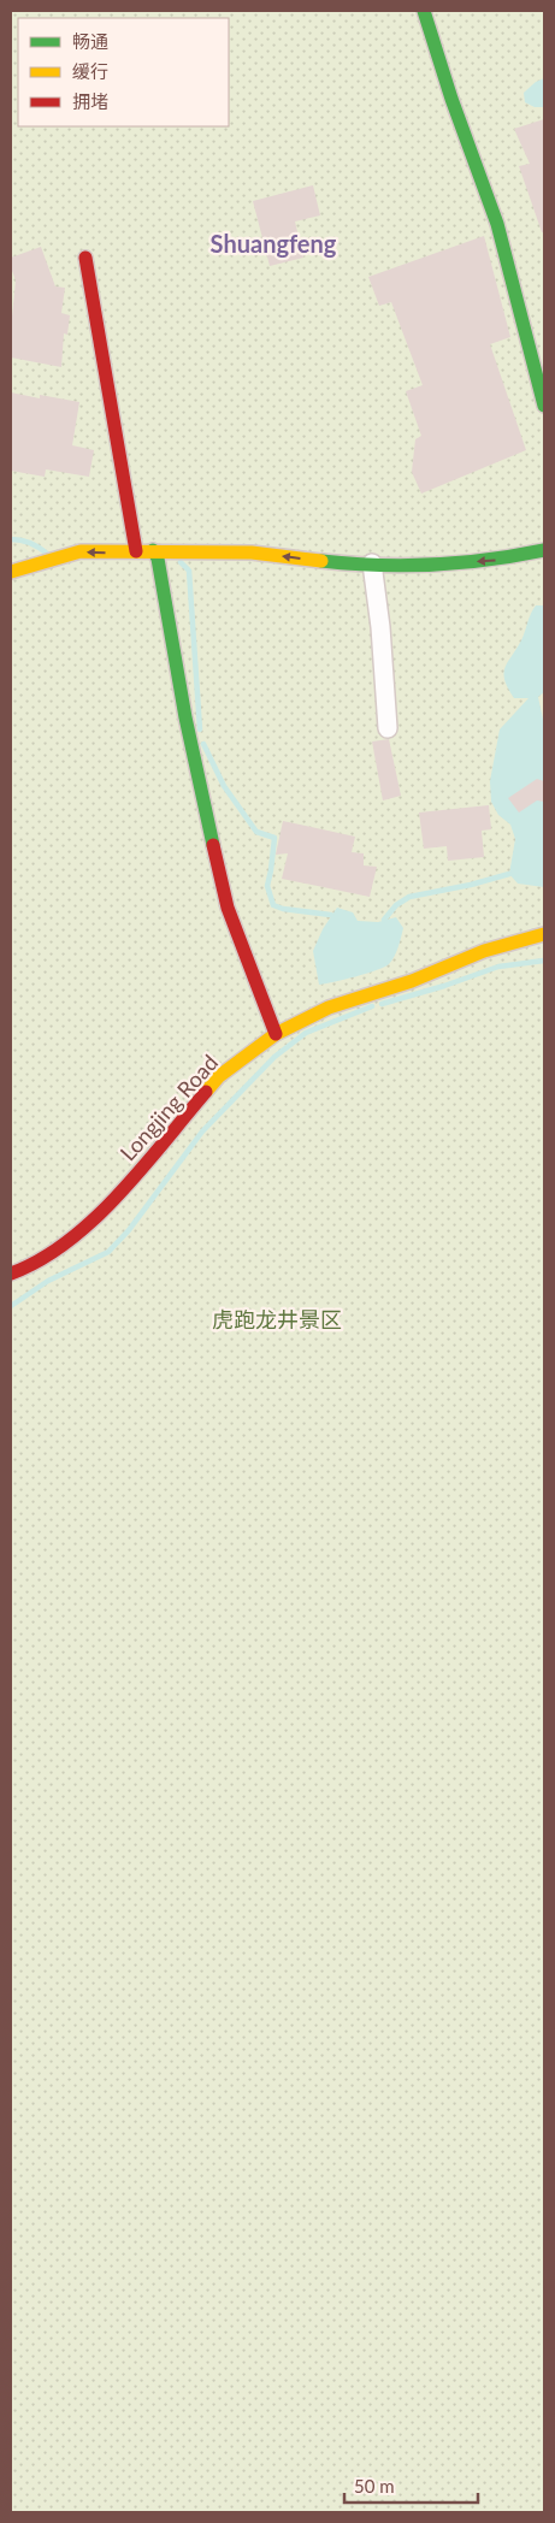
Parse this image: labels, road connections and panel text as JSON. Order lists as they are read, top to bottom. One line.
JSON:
{"streets":{"street":["Longjing Road"]},"districts":["Shuangfeng"],"parks":["虎跑龙井景区"],"legend":["畅通","缓行","拥堵"],"scale_bar":"50 m"}
